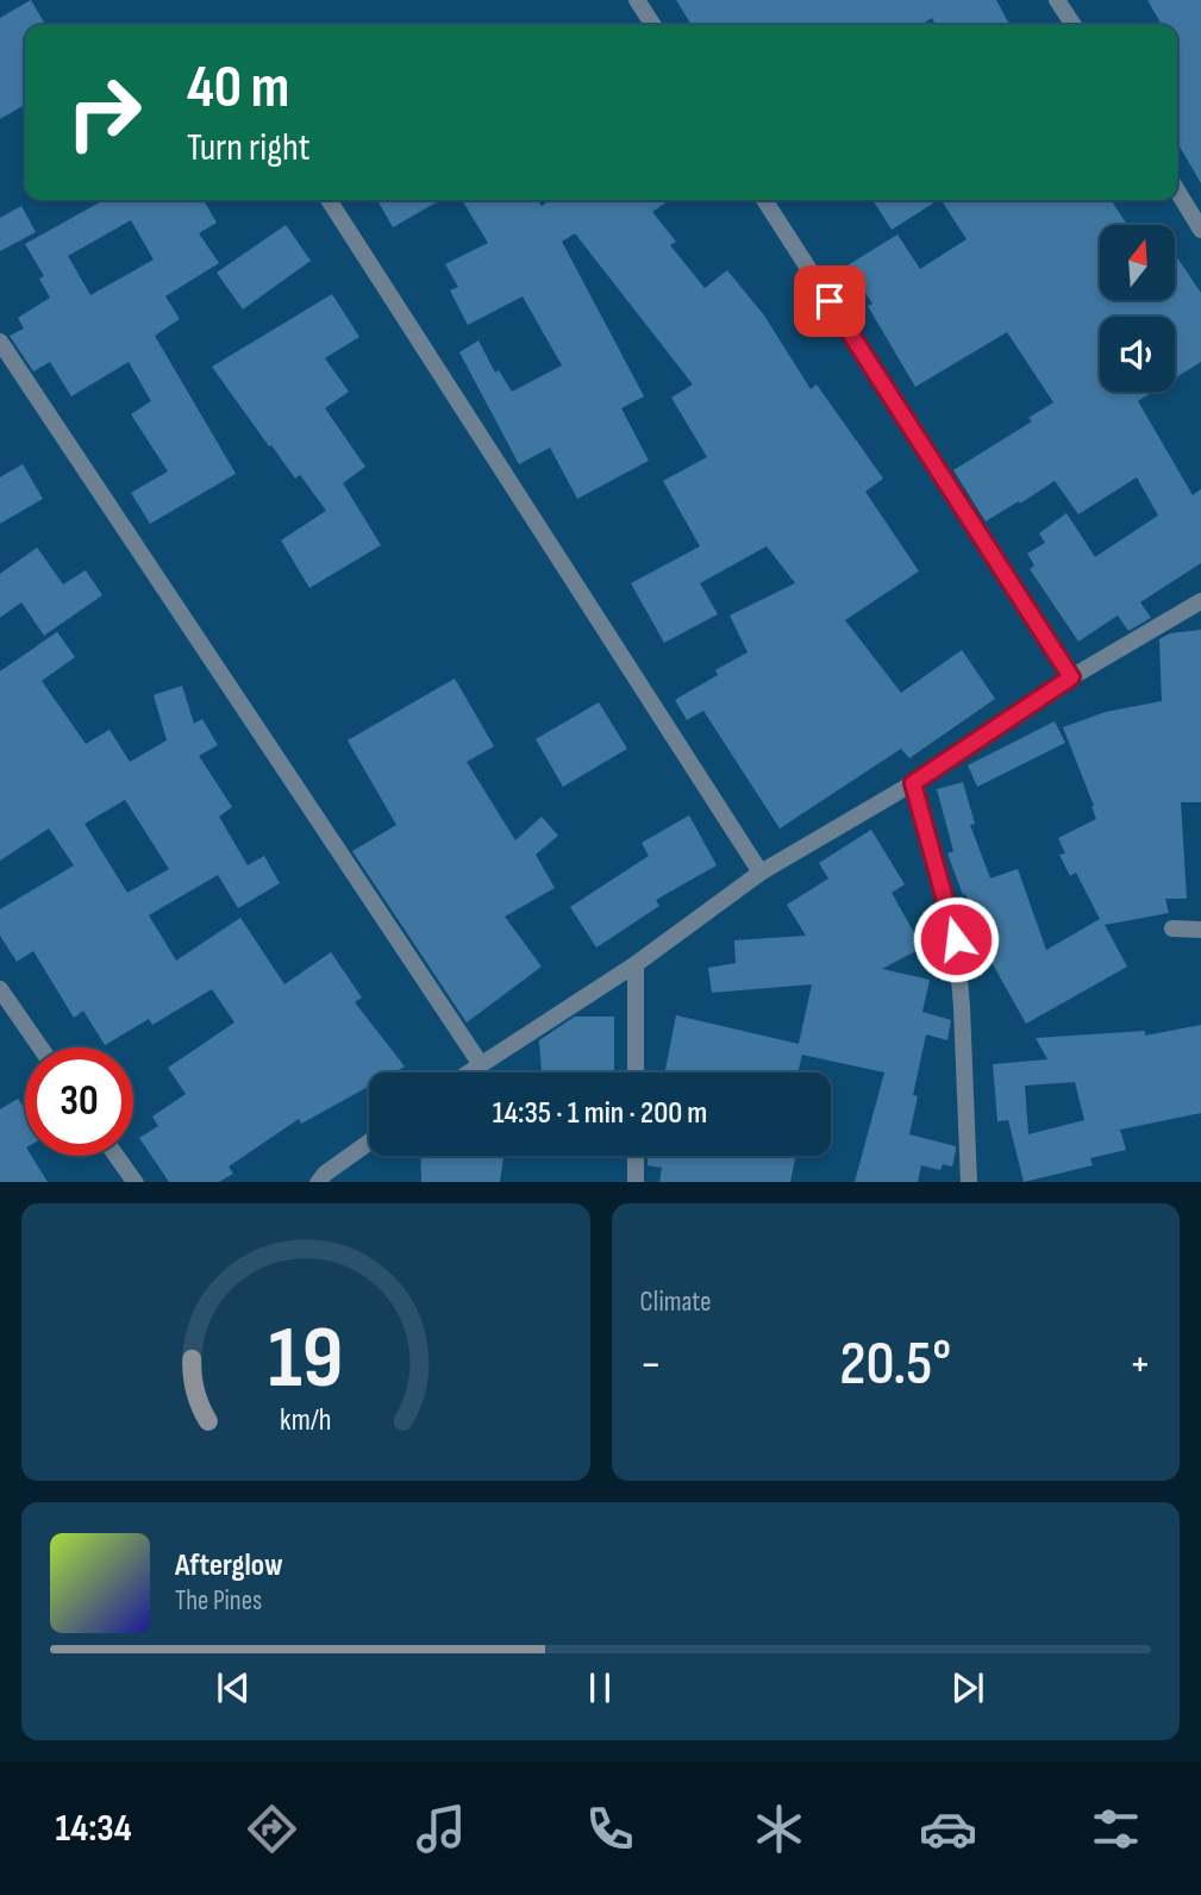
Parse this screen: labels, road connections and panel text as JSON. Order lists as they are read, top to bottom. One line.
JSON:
{"north":"top","page":{"turn":["40 m","Turn right"],"limit":"30","trip":"14:35 · 1 min · 200 m","tile":"Climate","heat":["−","20.5°","+"],"song":["Afterglow","The Pines"],"tabs":"14:34","gauge":["19","km/h"]}}
